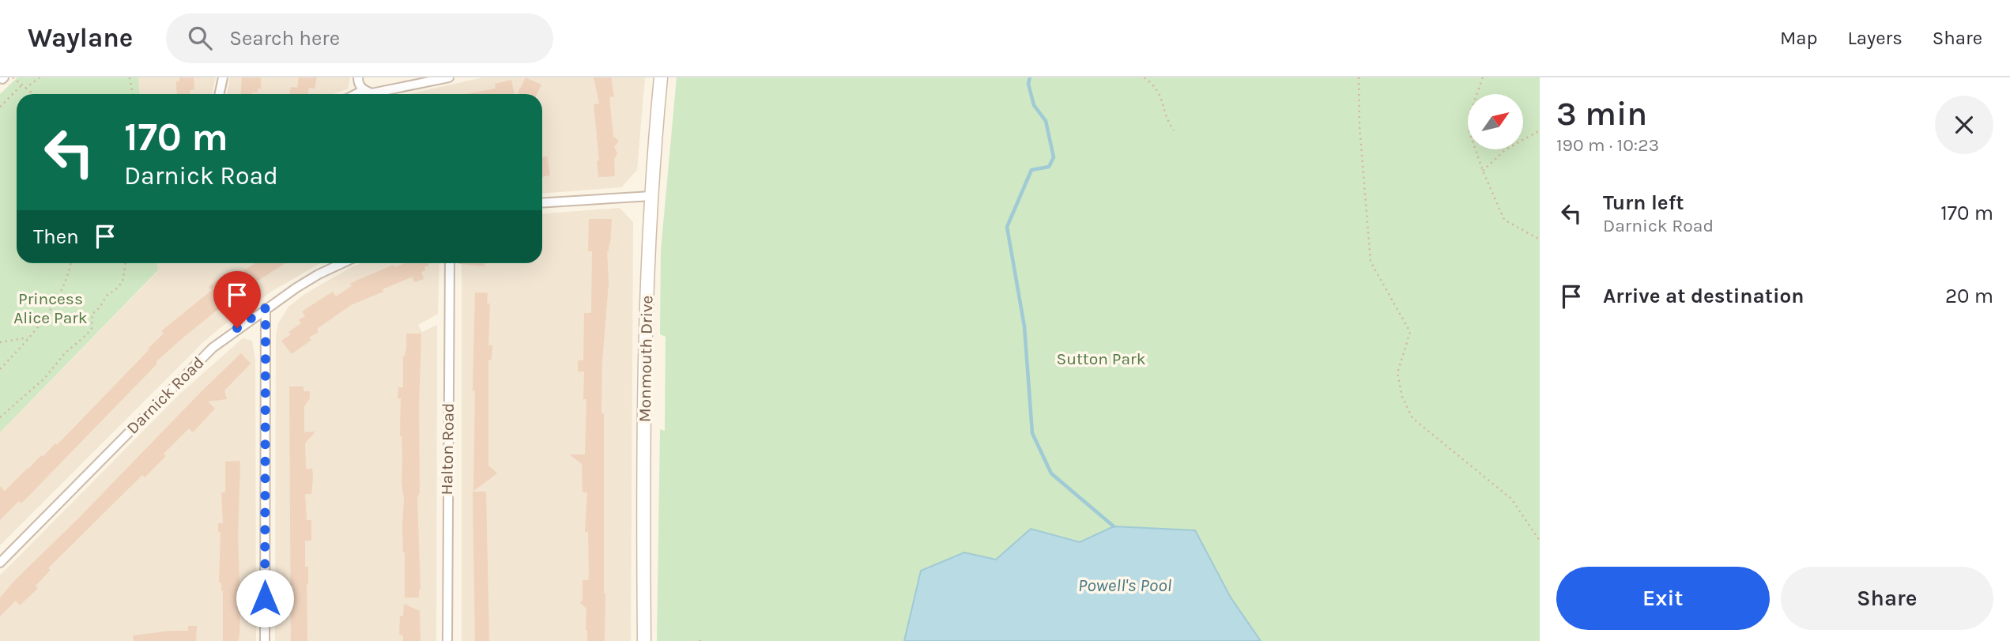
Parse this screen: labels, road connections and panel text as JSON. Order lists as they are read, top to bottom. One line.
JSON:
{"streets":{"street":["Monmouth Drive","Darnick Road","Halton Road"]},"water":["Powell's Pool"],"parks":["Princess Alice Park","Sutton Park"],"north":"top right","page":{"header":"Waylane","search":"Search here","nav":["Map","Layers","Share"],"heading":["3 min","190 m · 10:23"],"turn":["170 m","Darnick Road"],"list":[{"name":"Turn left","note":"Darnick Road","value":"170 m"},{"name":"Arrive at destination","value":"20 m"}],"then":"Then","buttons":["Exit","Share"]}}
